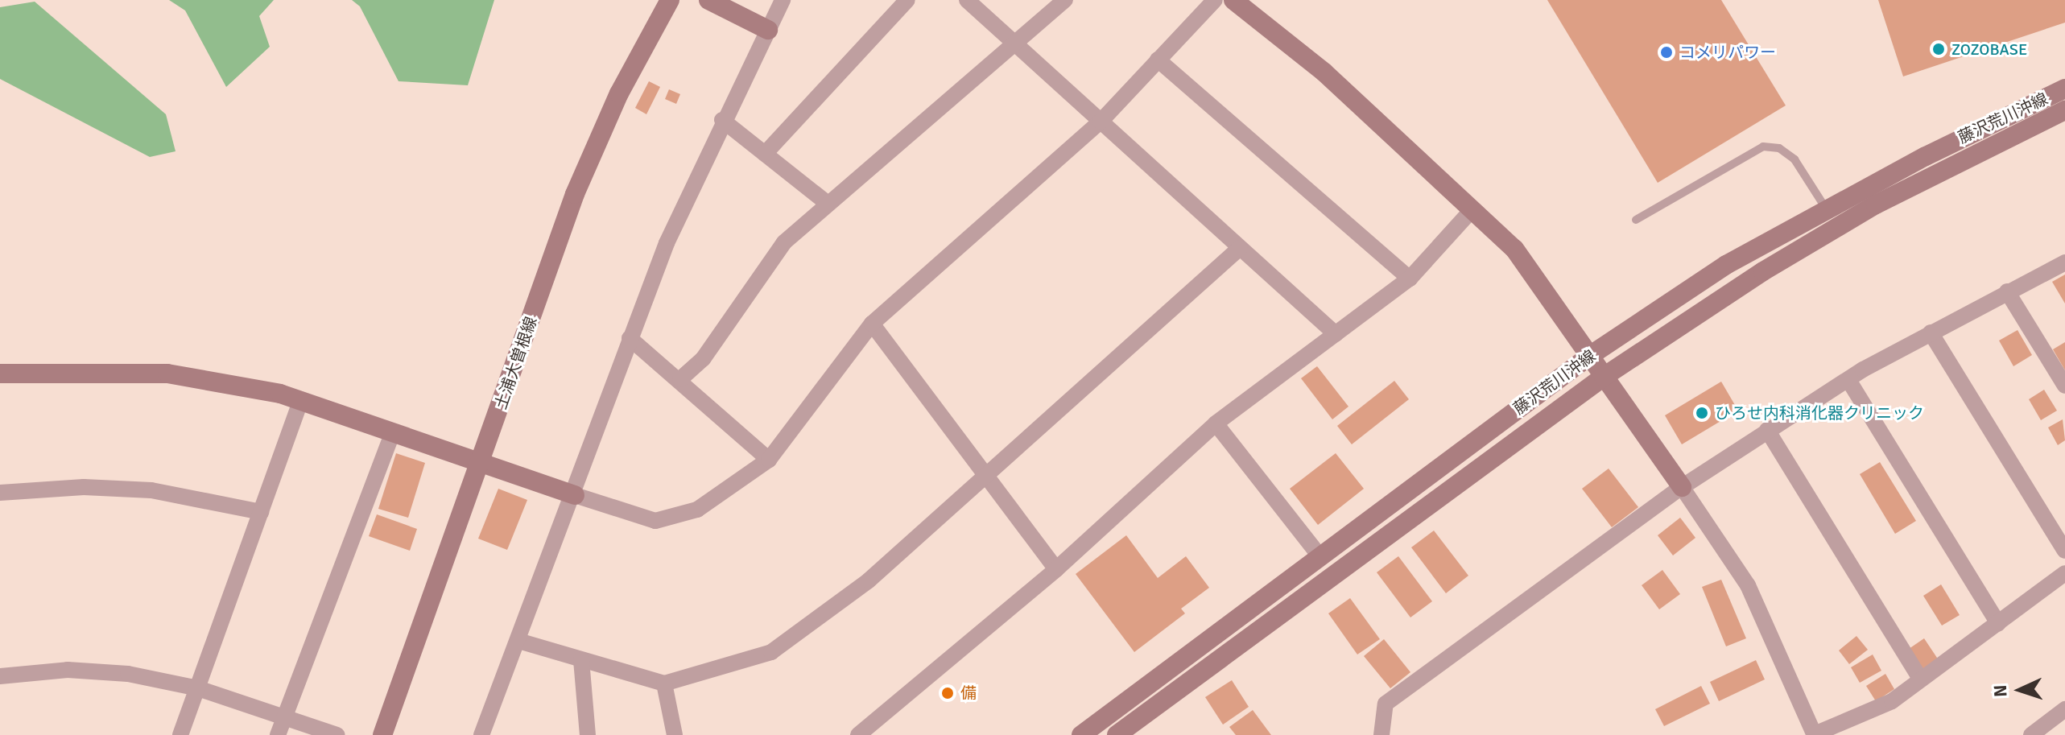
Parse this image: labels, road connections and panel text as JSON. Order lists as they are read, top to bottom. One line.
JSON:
{"streets":{"main road":["藤沢荒川沖線","土浦大曽根線"]},"places":["ZOZOBASE","コメリパワー","ひろせ内科消化器クリニック","備"],"north":"left"}
